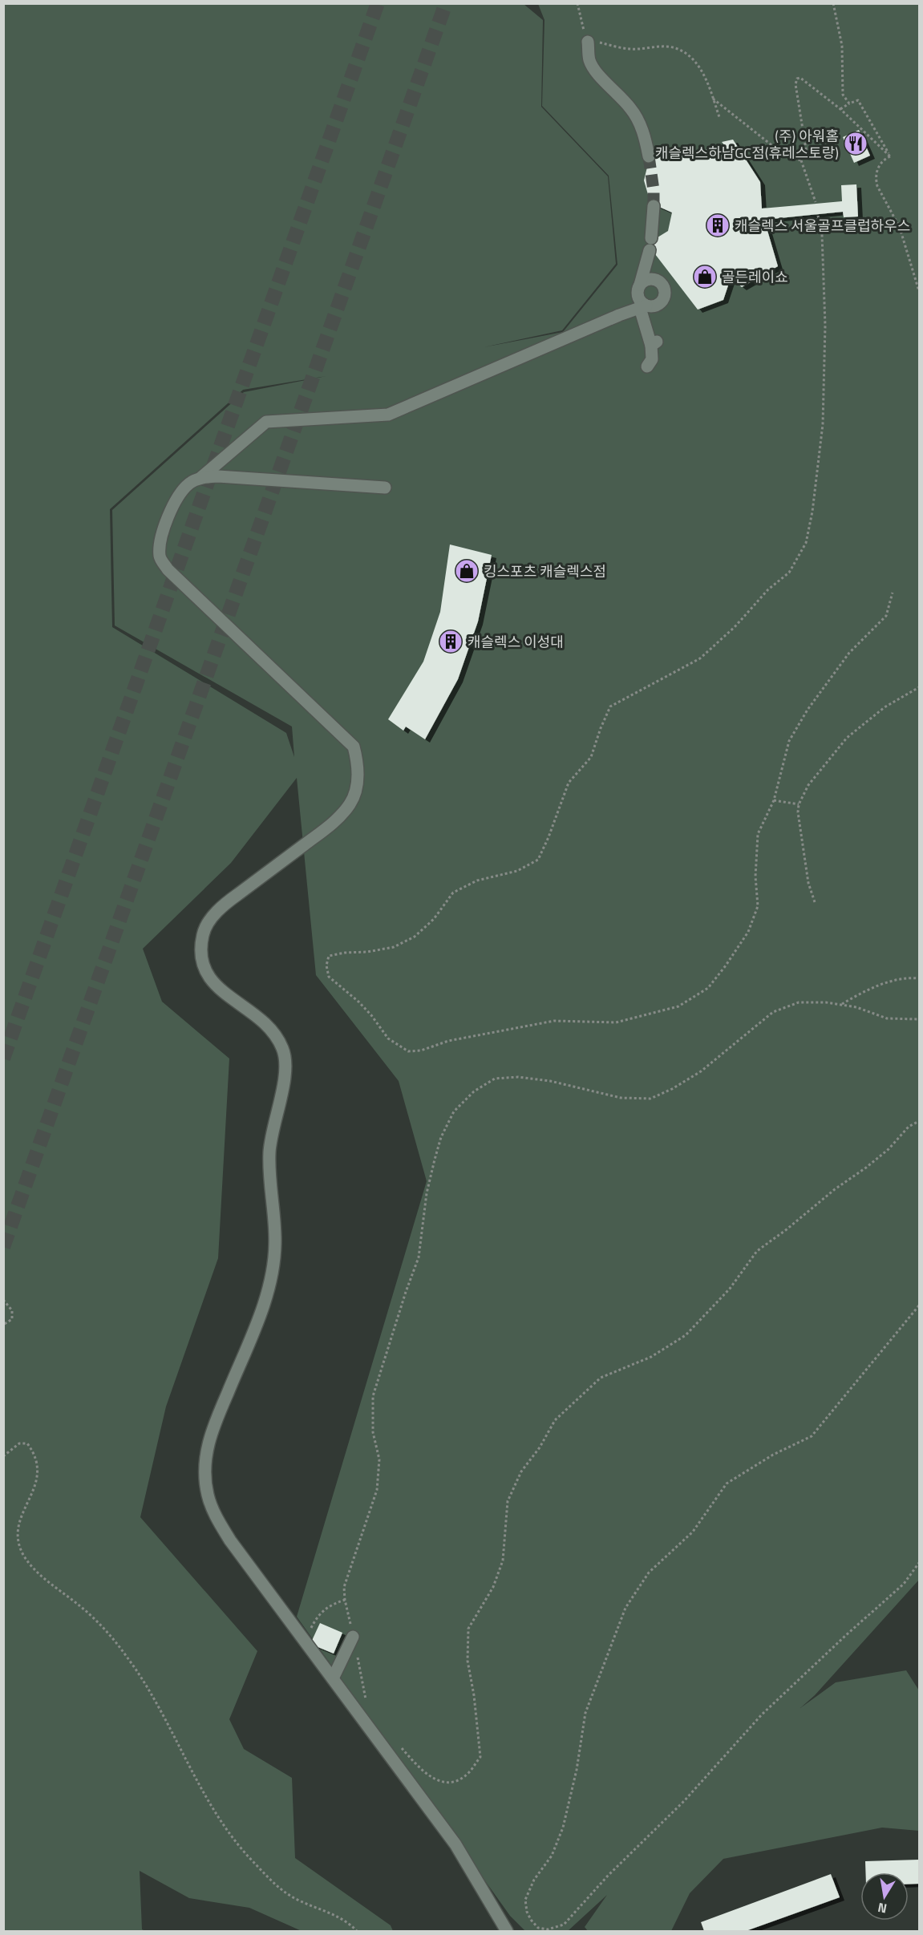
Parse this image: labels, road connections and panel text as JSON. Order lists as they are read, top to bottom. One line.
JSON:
{"places":{"restaurant":["(주) 아워홈 캐슬렉스하남GC점(휴레스토랑)"],"building":["캐슬렉스 서울골프클럽하우스","캐슬렉스 이성대"],"shop":["골든레이쇼","킹스포츠 캐슬렉스점"]},"north":"bottom"}
